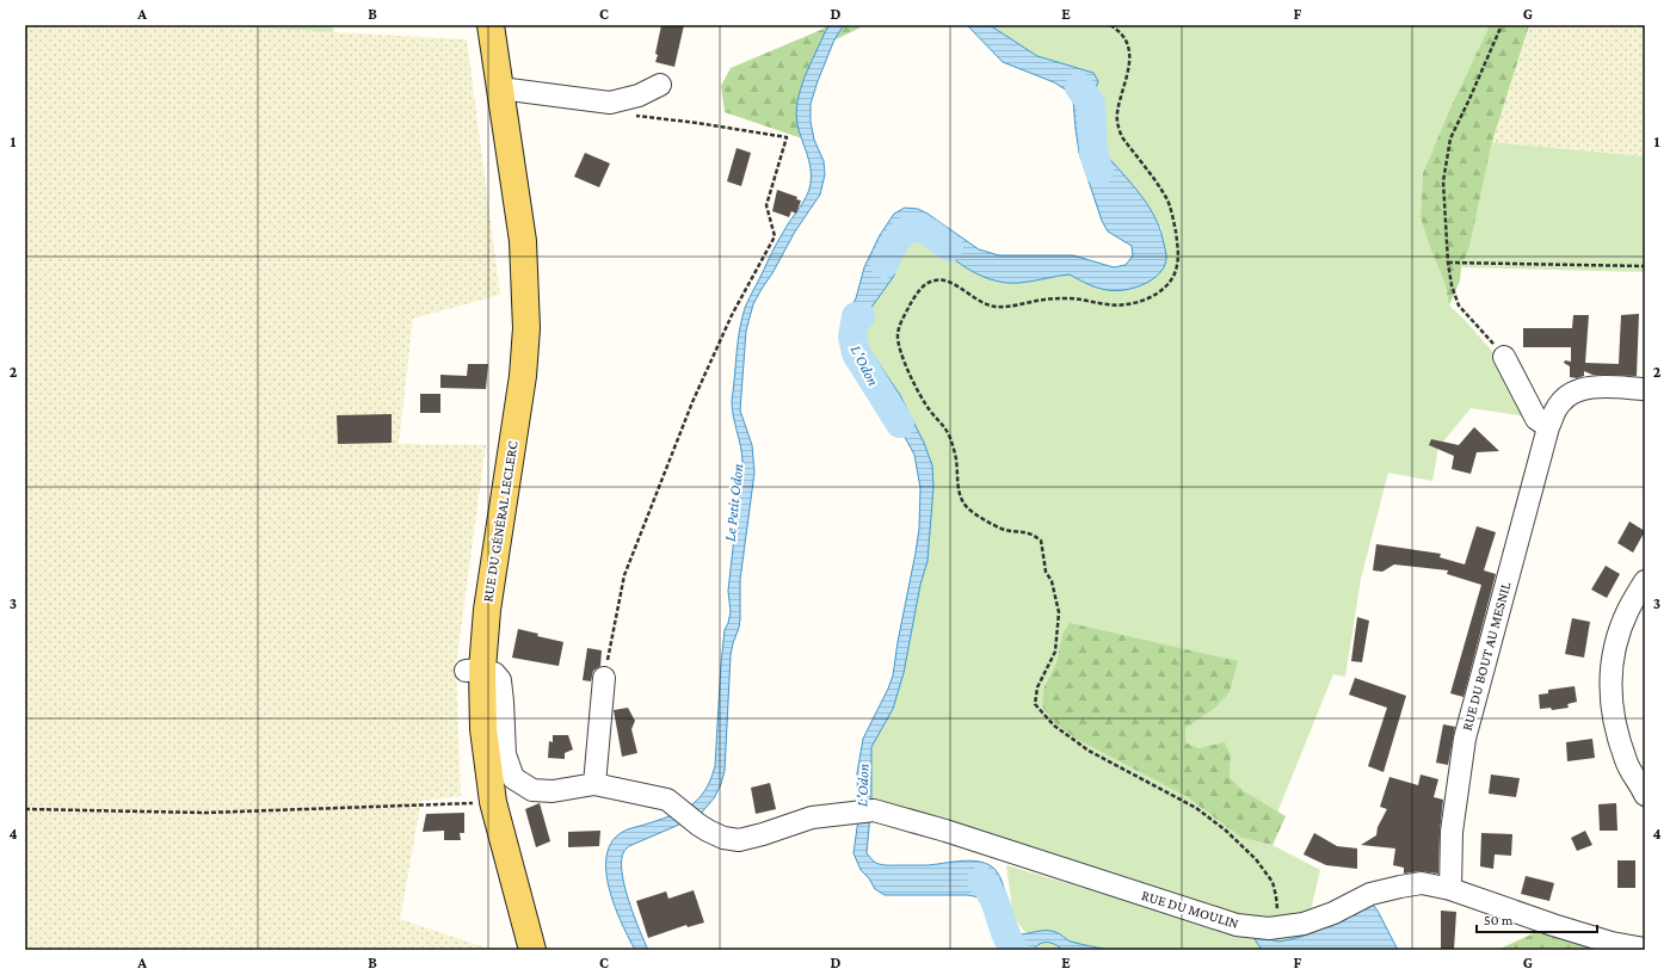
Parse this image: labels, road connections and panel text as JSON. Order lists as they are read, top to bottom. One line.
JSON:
{"streets":{"main road":["RUE DU GÉNÉRAL LECLERC"],"street":["RUE DU BOUT AU MESNIL","RUE DU MOULIN"]},"crossings":[["RUE DU BOUT AU MESNIL","RUE DU MOULIN"]],"water":["L'Odon","Le Petit Odon"],"scale_bar":"50 m","grid":{"columns":["A","B","C","D","E","F","G"],"rows":["1","2","3","4"]}}
